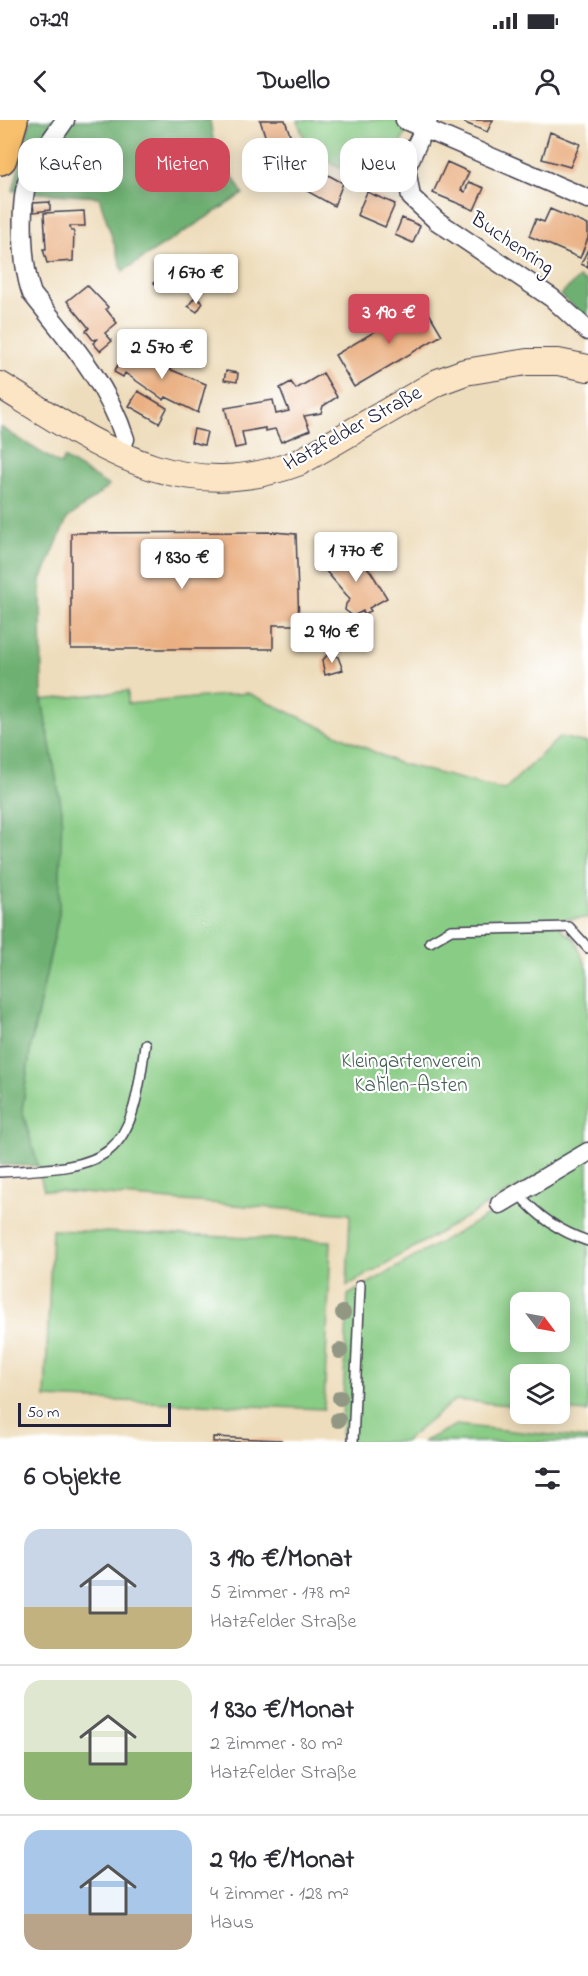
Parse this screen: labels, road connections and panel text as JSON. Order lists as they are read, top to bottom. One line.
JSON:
{"streets":{"main road":["Hatzfelder Straße"],"street":["Buchenring"]},"parks":["Kleingartenverein Kahlen-Asten"],"scale_bar":"50 m","north":"bottom right","page":{"status":"07:29","header":"Dwello","chip":["Kaufen","Mieten","Filter","Neu"],"price":["1 670 €","3 190 €","2 570 €","1 770 €","1 830 €","2 910 €"],"scale":"50 m","heading":"6 Objekte","list":[{"name":"3 190 €/Monat","note":"5 Zimmer · 178 m² · Hatzfelder Straße"},{"name":"1 830 €/Monat","note":"2 Zimmer · 80 m² · Hatzfelder Straße"},{"name":"2 910 €/Monat","note":"4 Zimmer · 128 m² · Haus"}]}}
